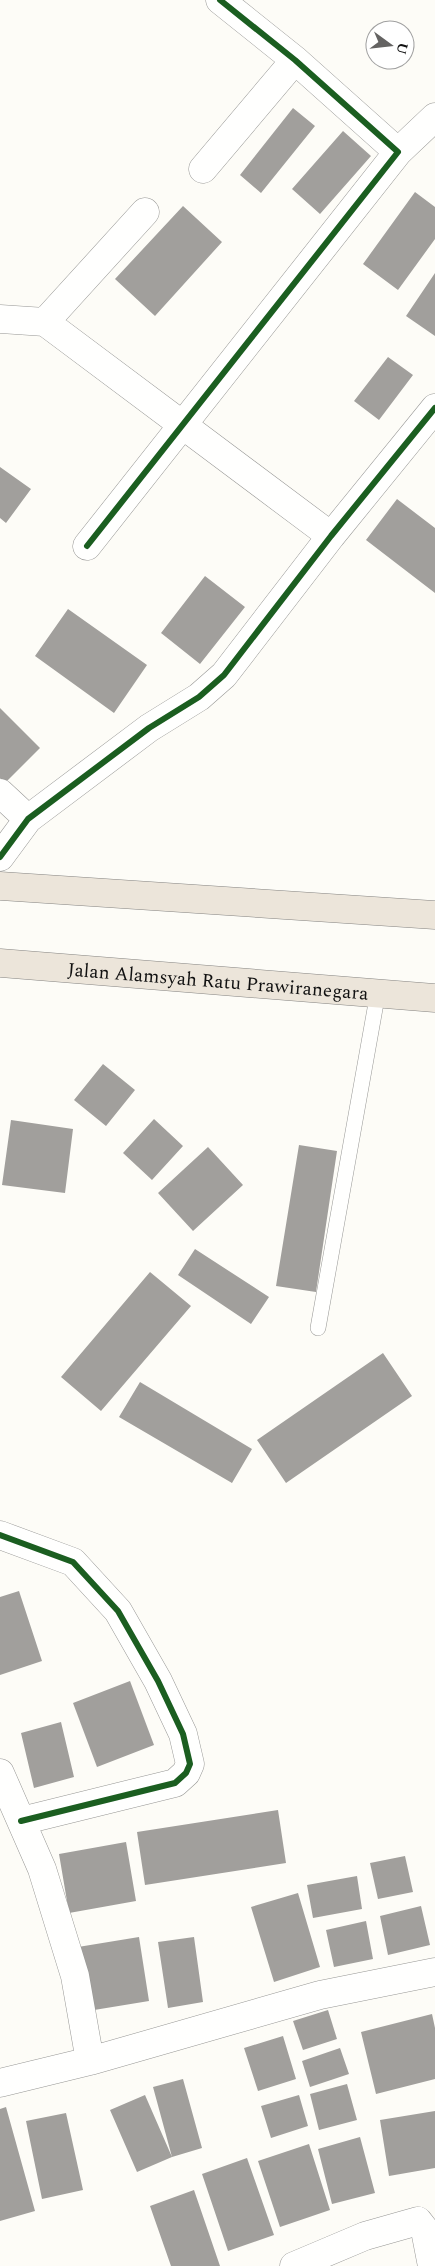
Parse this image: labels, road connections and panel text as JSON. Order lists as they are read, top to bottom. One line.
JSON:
{"streets":{"highway":["Jalan Alamsyah Ratu Prawiranegara"]},"north":"right"}
